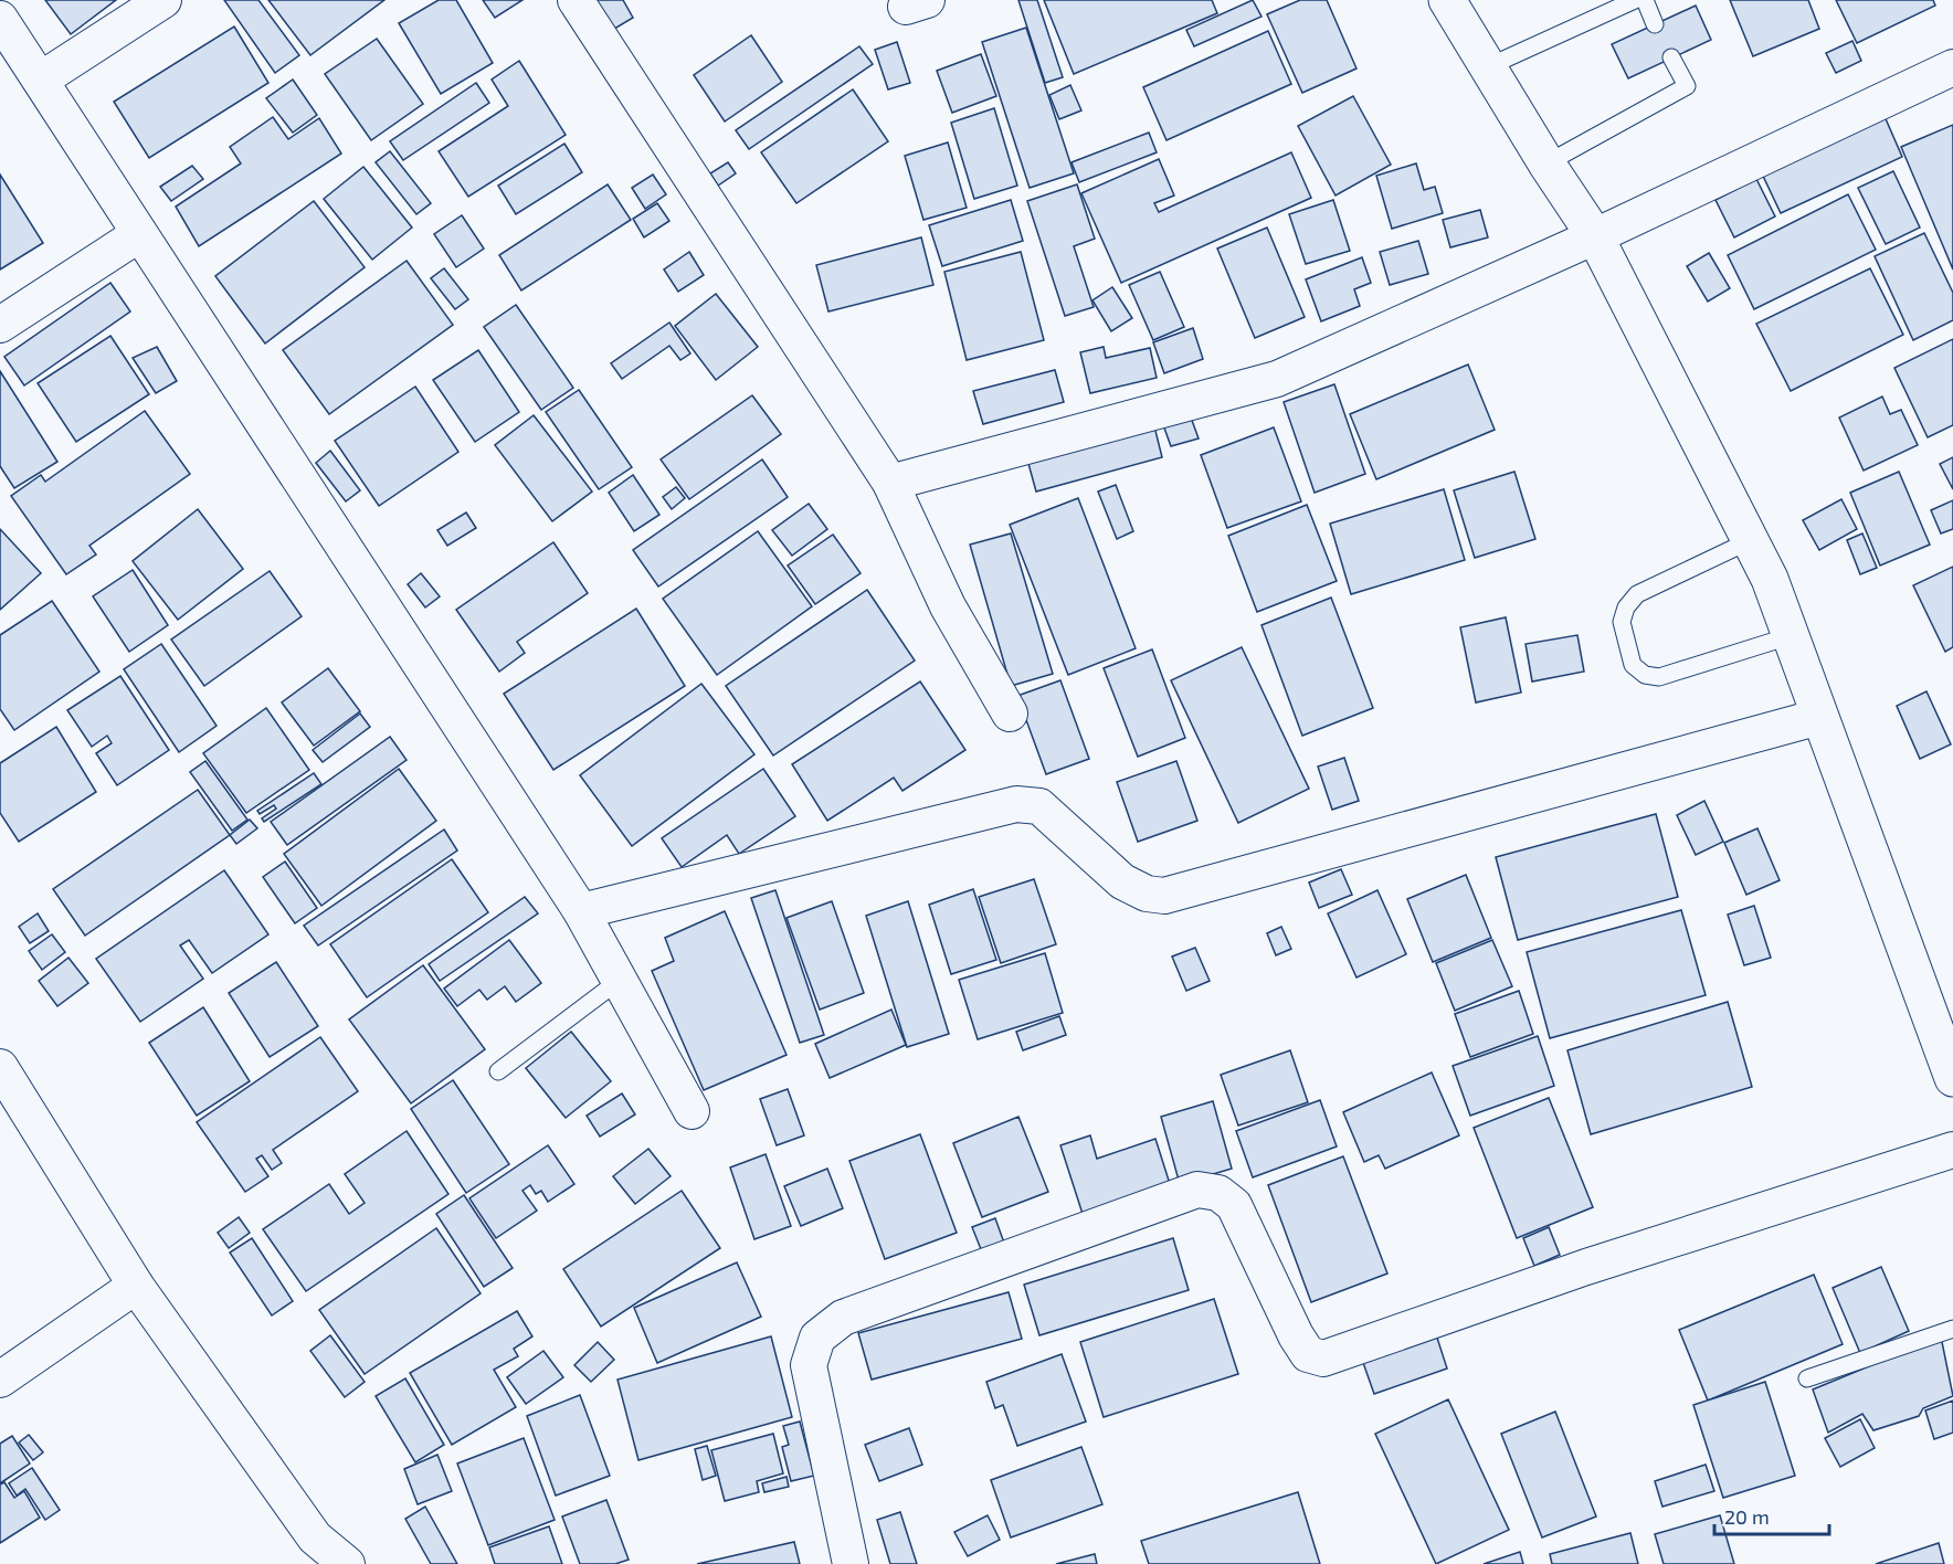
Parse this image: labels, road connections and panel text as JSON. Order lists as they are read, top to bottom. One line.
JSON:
{"scale_bar":"20 m"}
